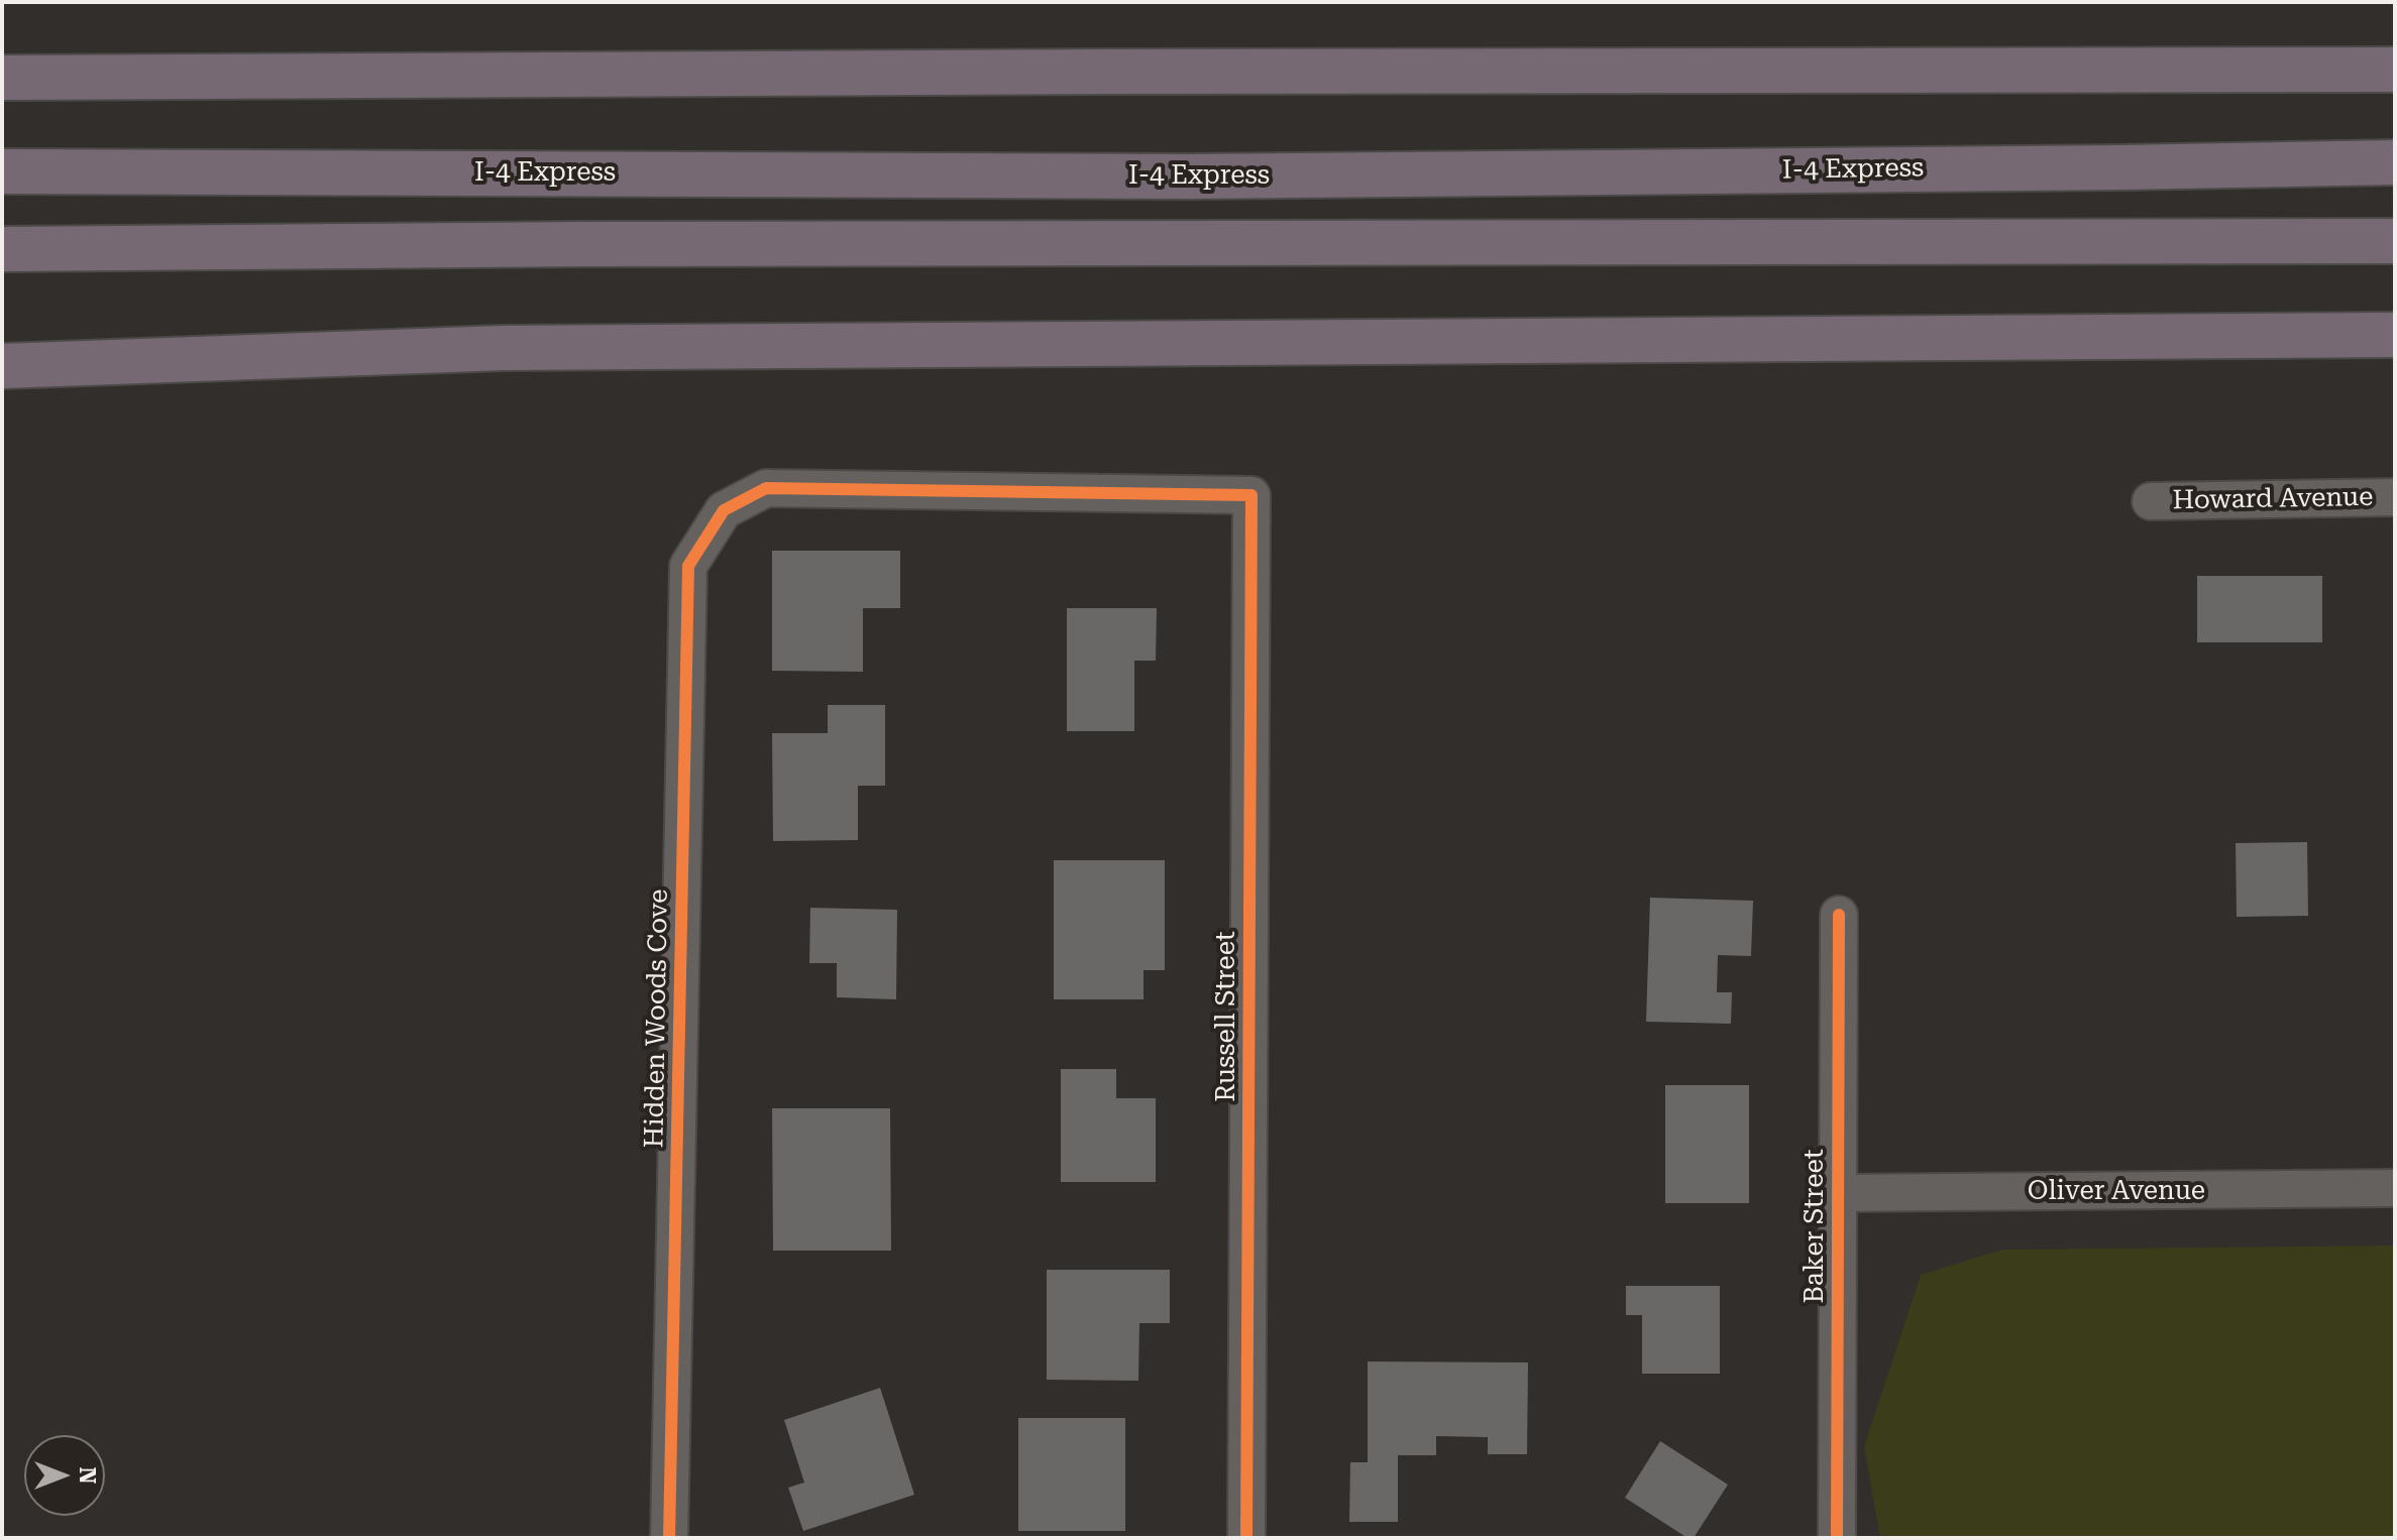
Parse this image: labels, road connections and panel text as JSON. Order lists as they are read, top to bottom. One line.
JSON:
{"streets":{"highway":["I-4 Express"],"street":["Howard Avenue","Russell Street","Hidden Woods Cove","Oliver Avenue","Baker Street"]},"crossings":[["Russell Street","Hidden Woods Cove"],["Oliver Avenue","Baker Street"]],"north":"right"}
